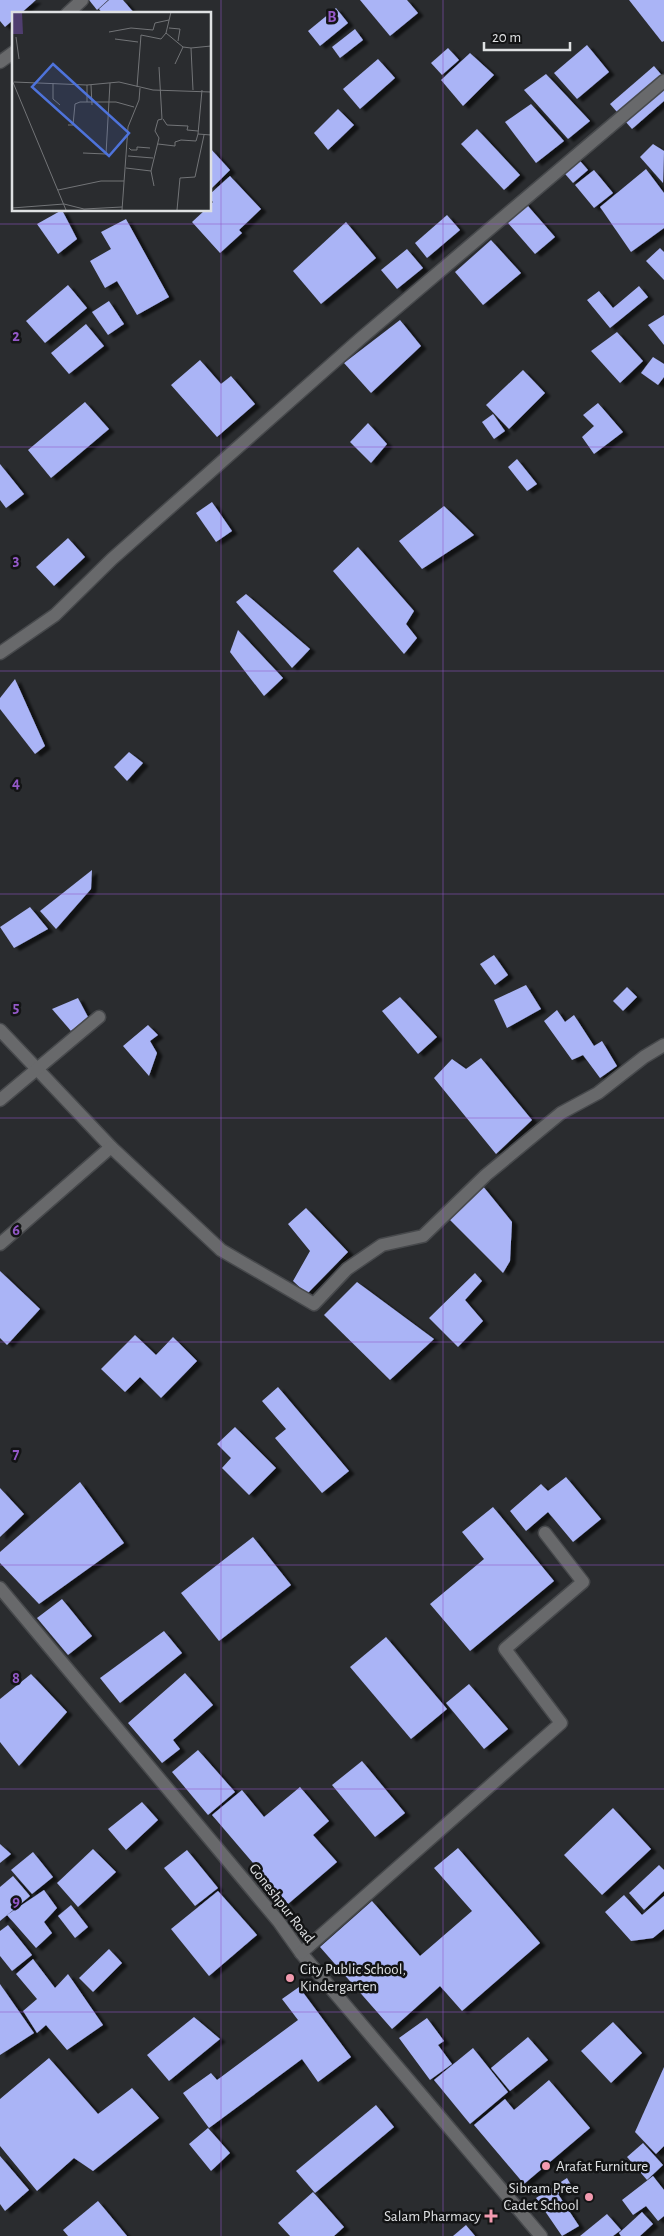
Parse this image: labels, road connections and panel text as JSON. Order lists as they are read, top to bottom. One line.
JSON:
{"streets":{"street":["Goneshpur Road"]},"places":{"other":["City Public School, Kindergarten","Arafat Furniture","Sibram Pree Cadet School"],"health":["Salam Pharmacy"]},"scale_bar":"20 m","grid":{"columns":["B"],"rows":["2","3","4","5","6","7","8","9"]}}
